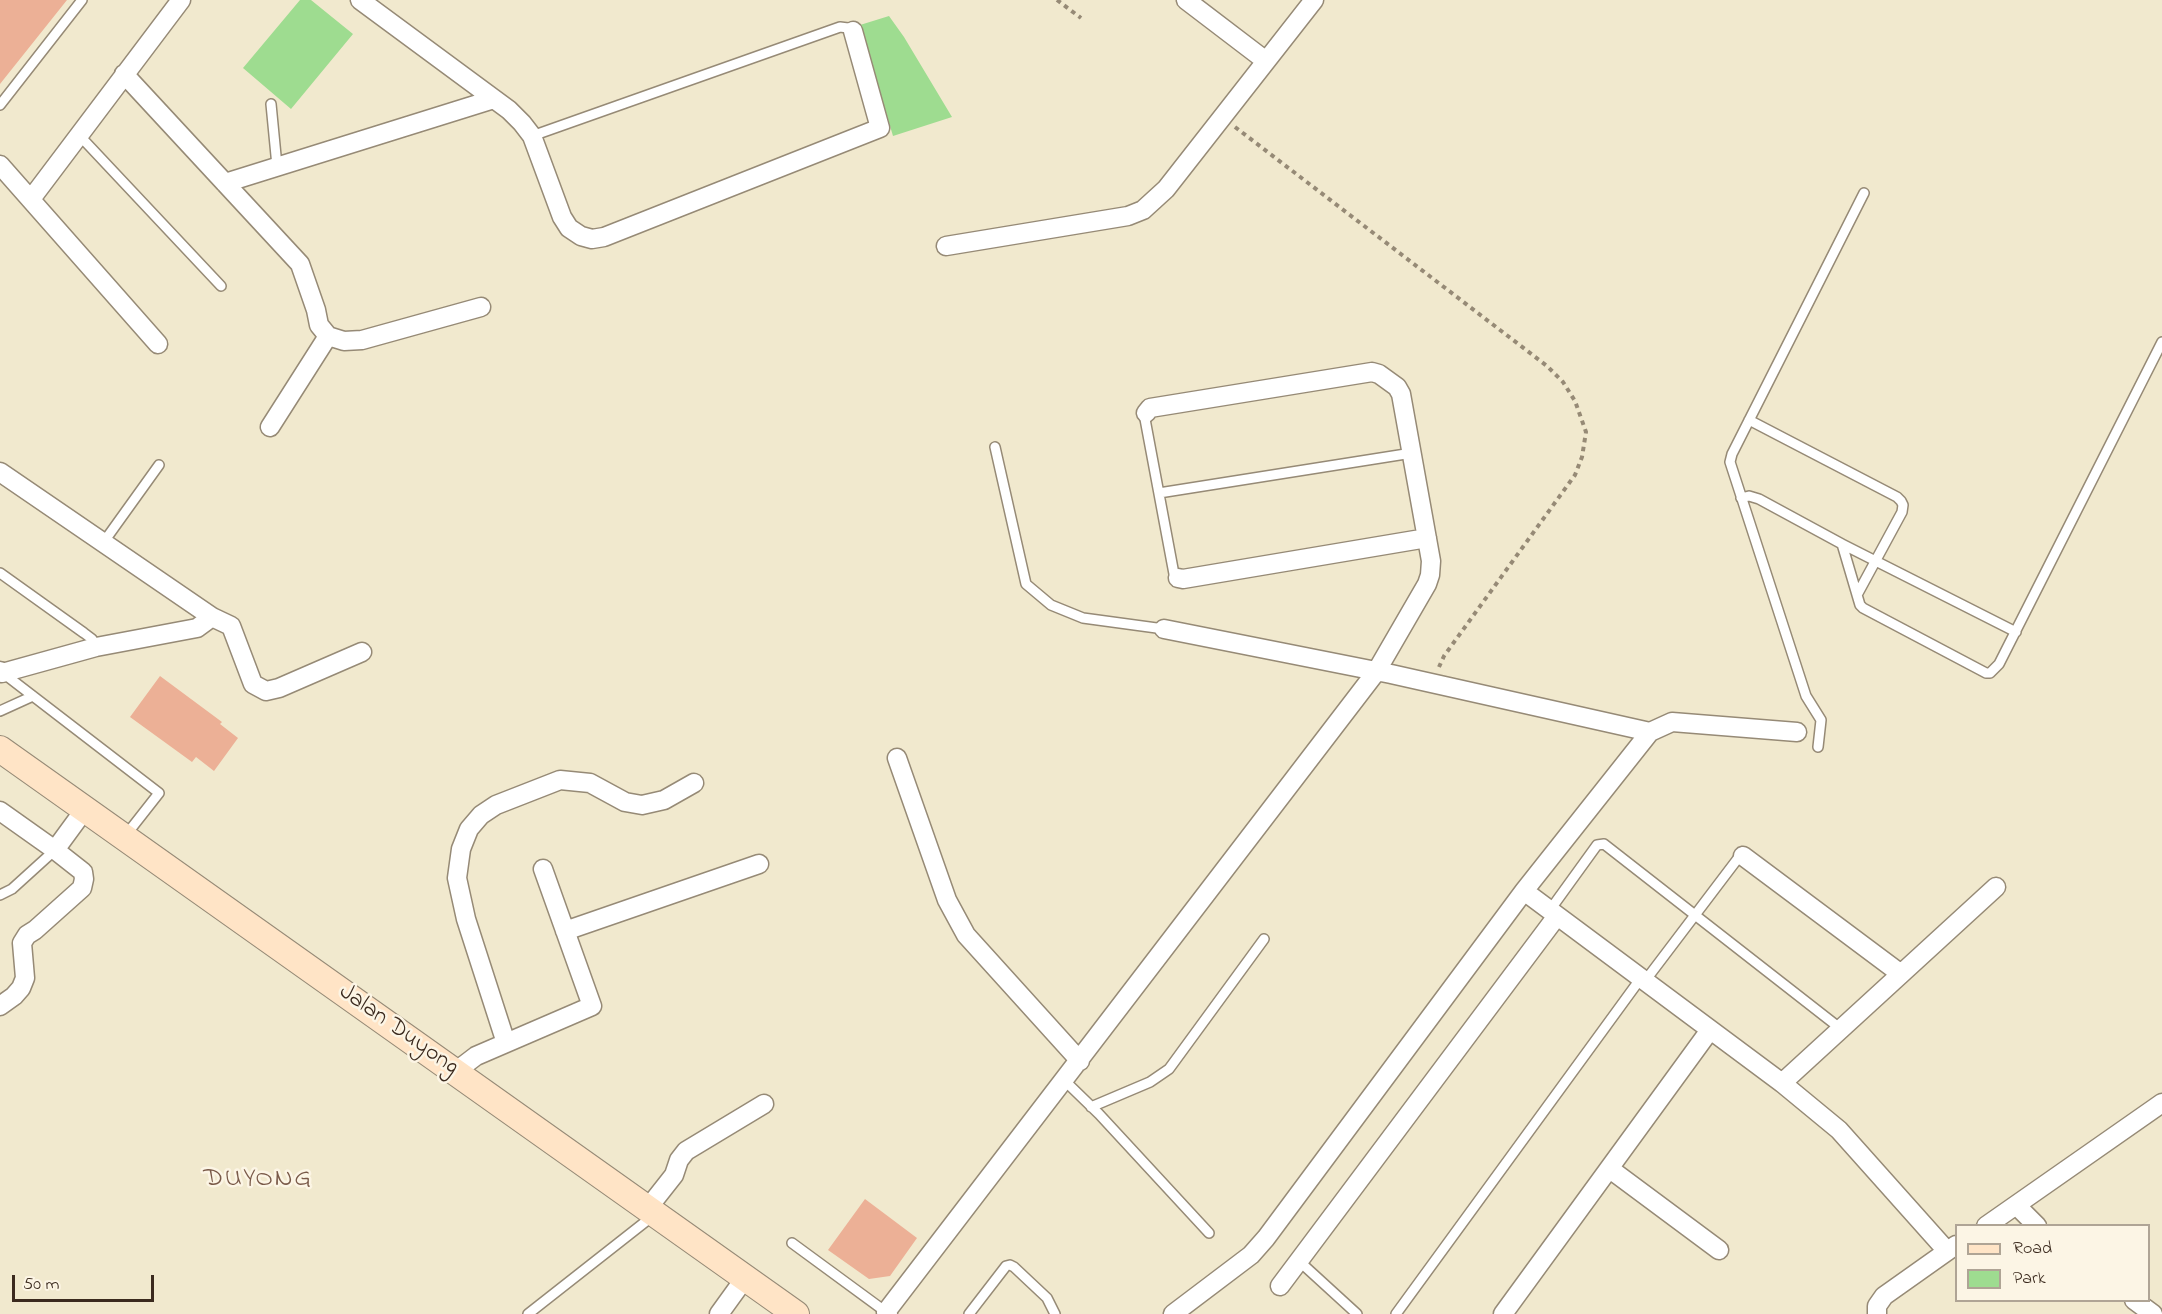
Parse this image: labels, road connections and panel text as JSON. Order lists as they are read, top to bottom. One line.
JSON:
{"streets":{"main road":["Jalan Duyong"]},"districts":["DUYONG"],"legend":["Road","Park"],"scale_bar":"50 m"}
